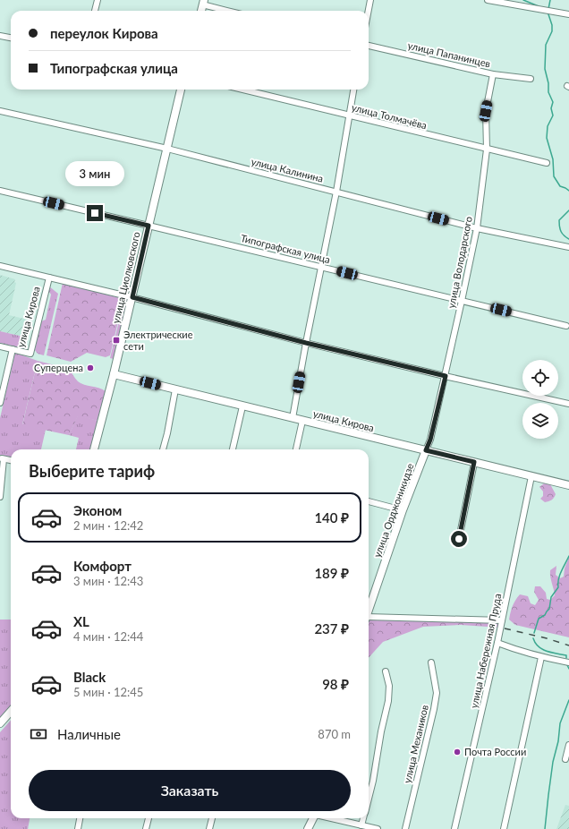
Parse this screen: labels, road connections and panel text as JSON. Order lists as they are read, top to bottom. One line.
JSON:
{"streets":{"main road":["улица Циолковского","улица Кирова","улица Орджоникидзе"],"street":["улица Папанинцев","улица Толмачёва","улица Калинина","Типографская улица","улица Володарского","улица Набережная Пруда","улица Механиков"]},"crossings":[["улица Папанинцев","улица Володарского"],["улица Толмачёва","улица Володарского"],["улица Калинина","улица Володарского"],["улица Калинина","улица Циолковского"],["Типографская улица","улица Володарского"],["Типографская улица","улица Циолковского"],["улица Володарского","улица Кирова"],["улица Володарского","улица Орджоникидзе"],["улица Циолковского","улица Кирова"],["улица Кирова","улица Орджоникидзе"],["улица Кирова","улица Набережная Пруда"],["улица Орджоникидзе","улица Набережная Пруда"]],"places":{"transit":["Электрические сети"],"other":["Суперцена","Почта России"]},"page":{"banner":["переулок Кирова","Типографская улица"],"bubble":"3 мин","heading":"Выберите тариф","list":[{"name":"Эконом","note":"2 мин · 12:42","value":"140 ₽"},{"name":"Комфорт","note":"3 мин · 12:43","value":"189 ₽"},{"name":"XL","note":"4 мин · 12:44","value":"237 ₽"},{"name":"Black","note":"5 мин · 12:45","value":"98 ₽"}],"pay":["Наличные","870 m"],"buttons":"Заказать"}}
